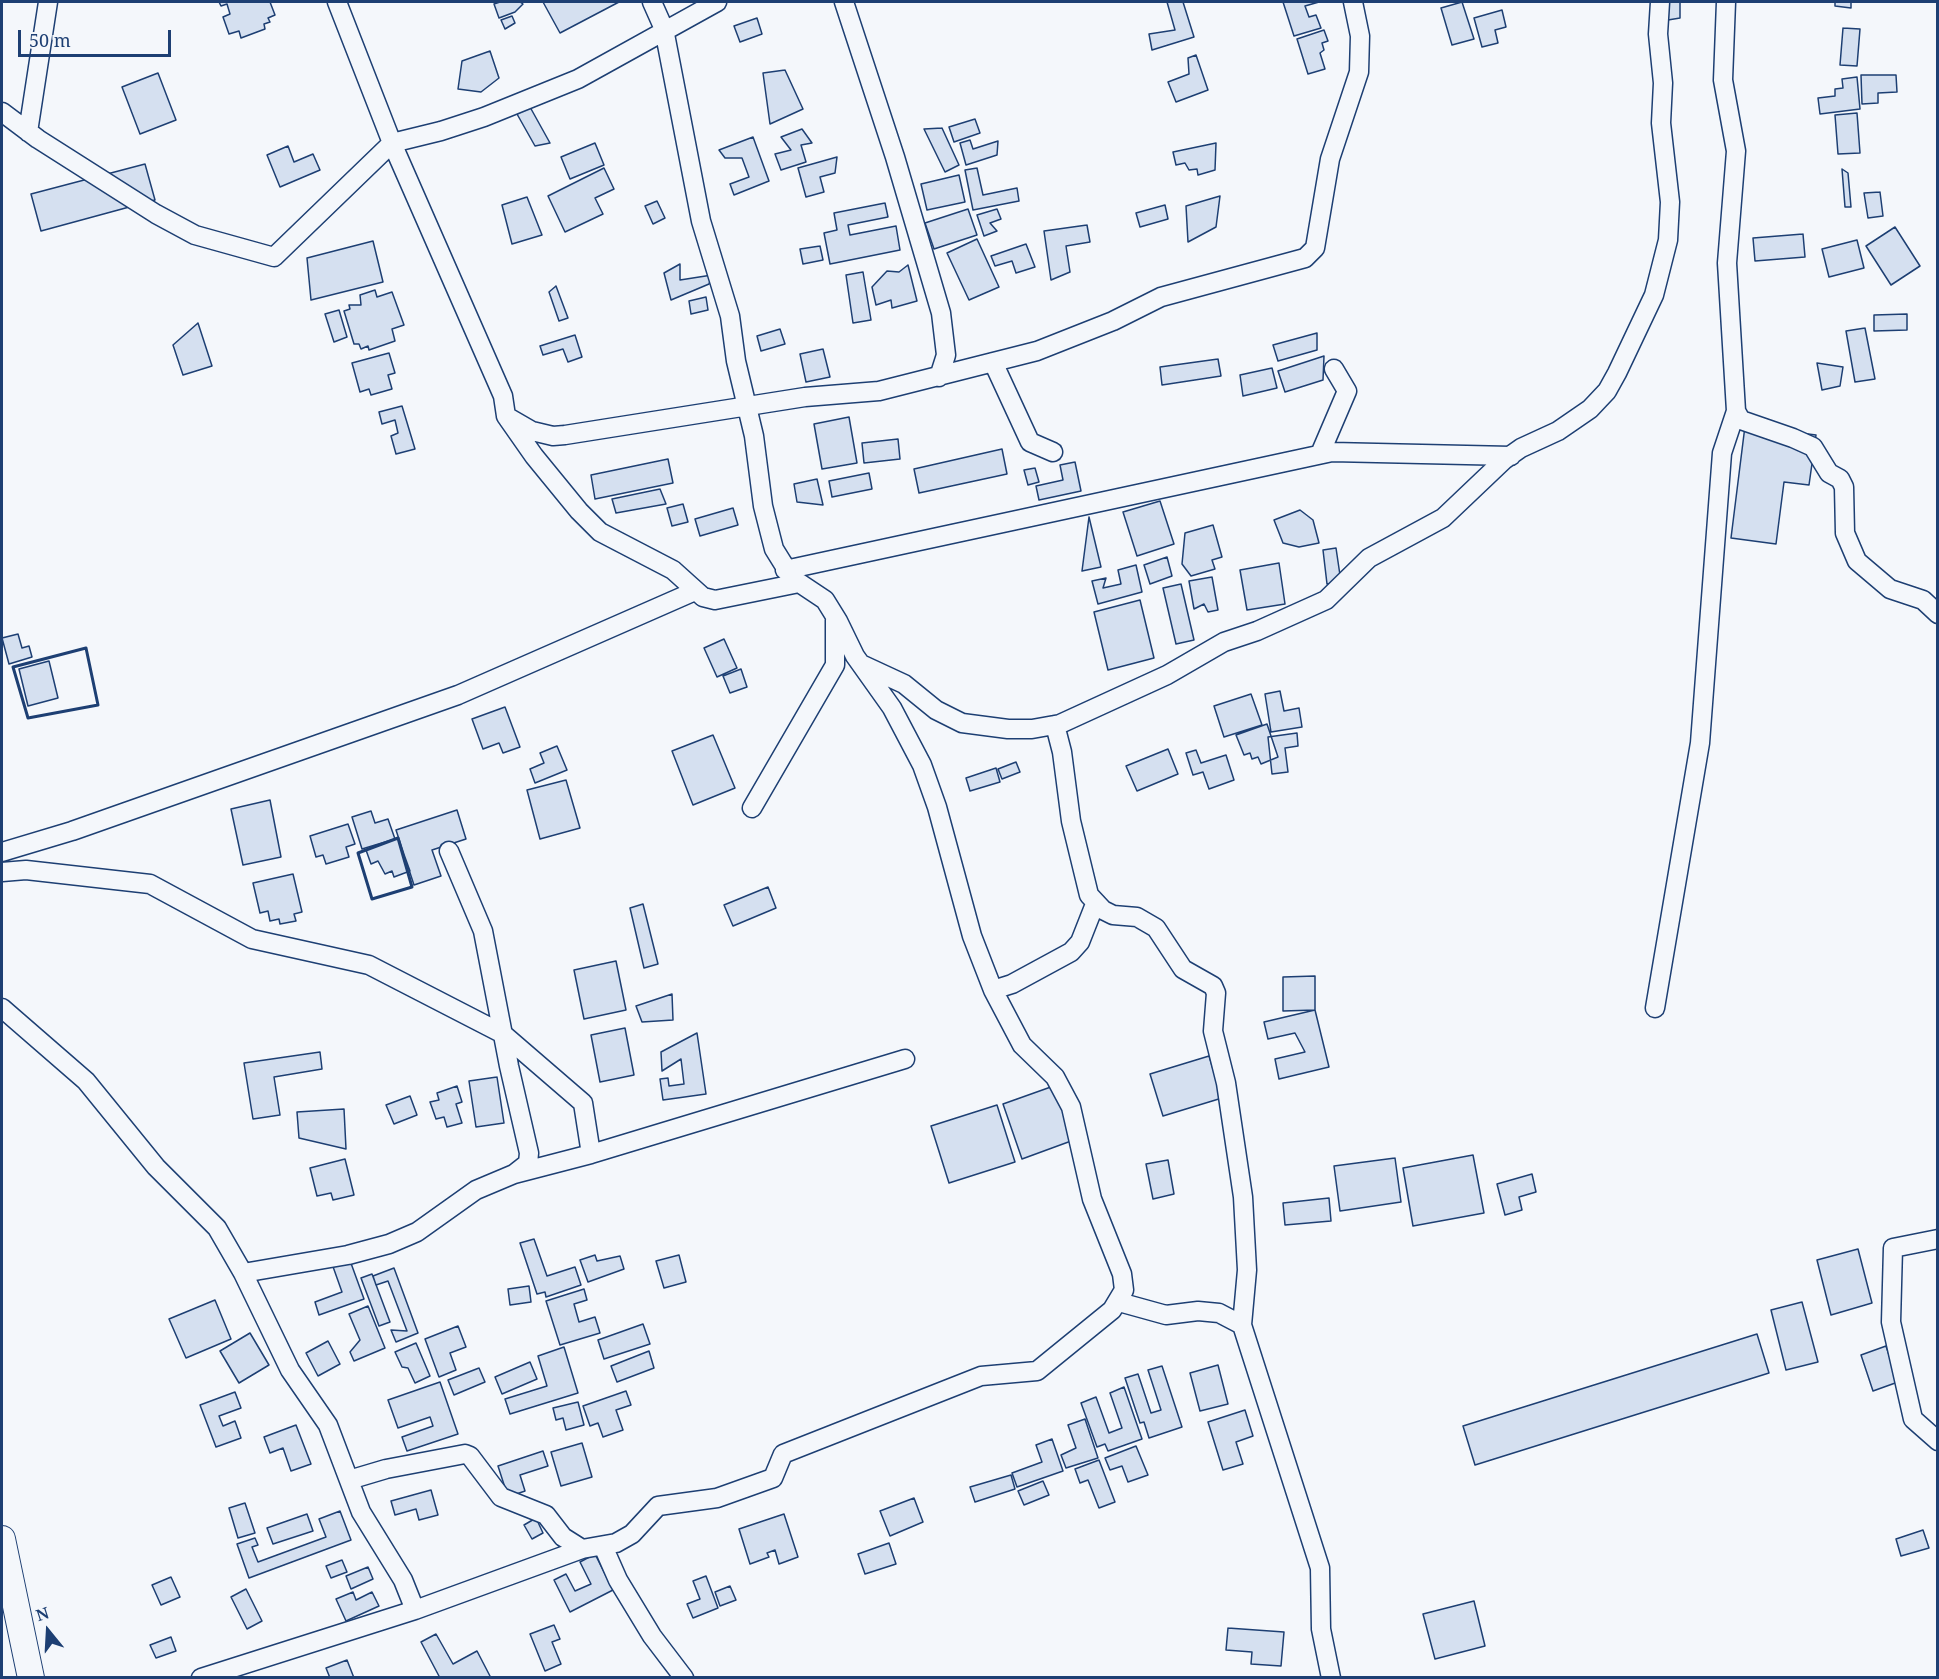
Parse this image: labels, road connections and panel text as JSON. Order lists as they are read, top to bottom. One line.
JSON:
{"scale_bar":"50 m","north":"top"}
